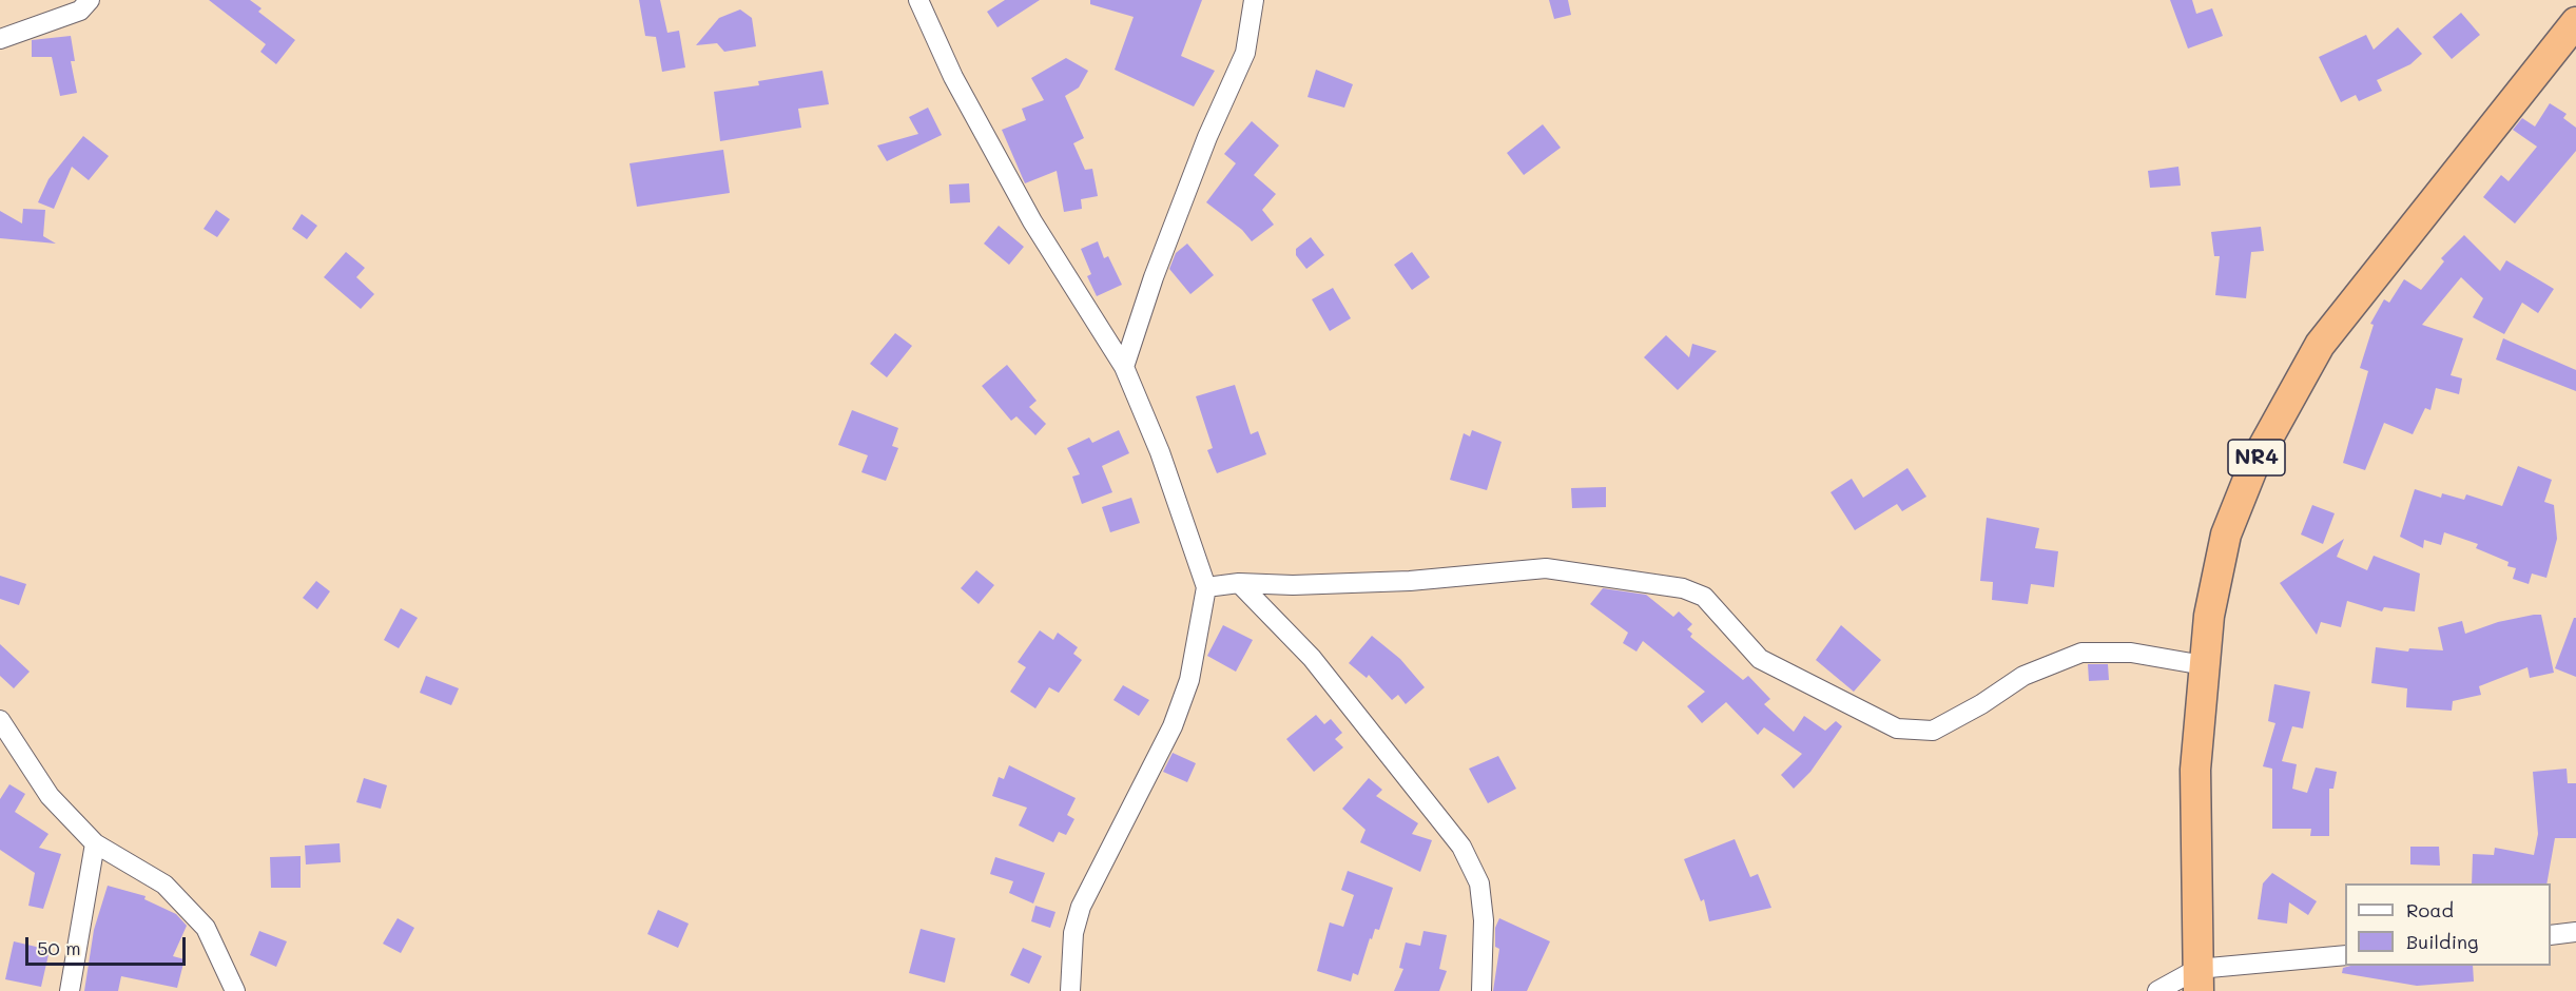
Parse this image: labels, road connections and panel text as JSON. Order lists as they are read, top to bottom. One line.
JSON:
{"streets":{"highway":["NR4"]},"legend":["Road","Building"],"scale_bar":"50 m"}
